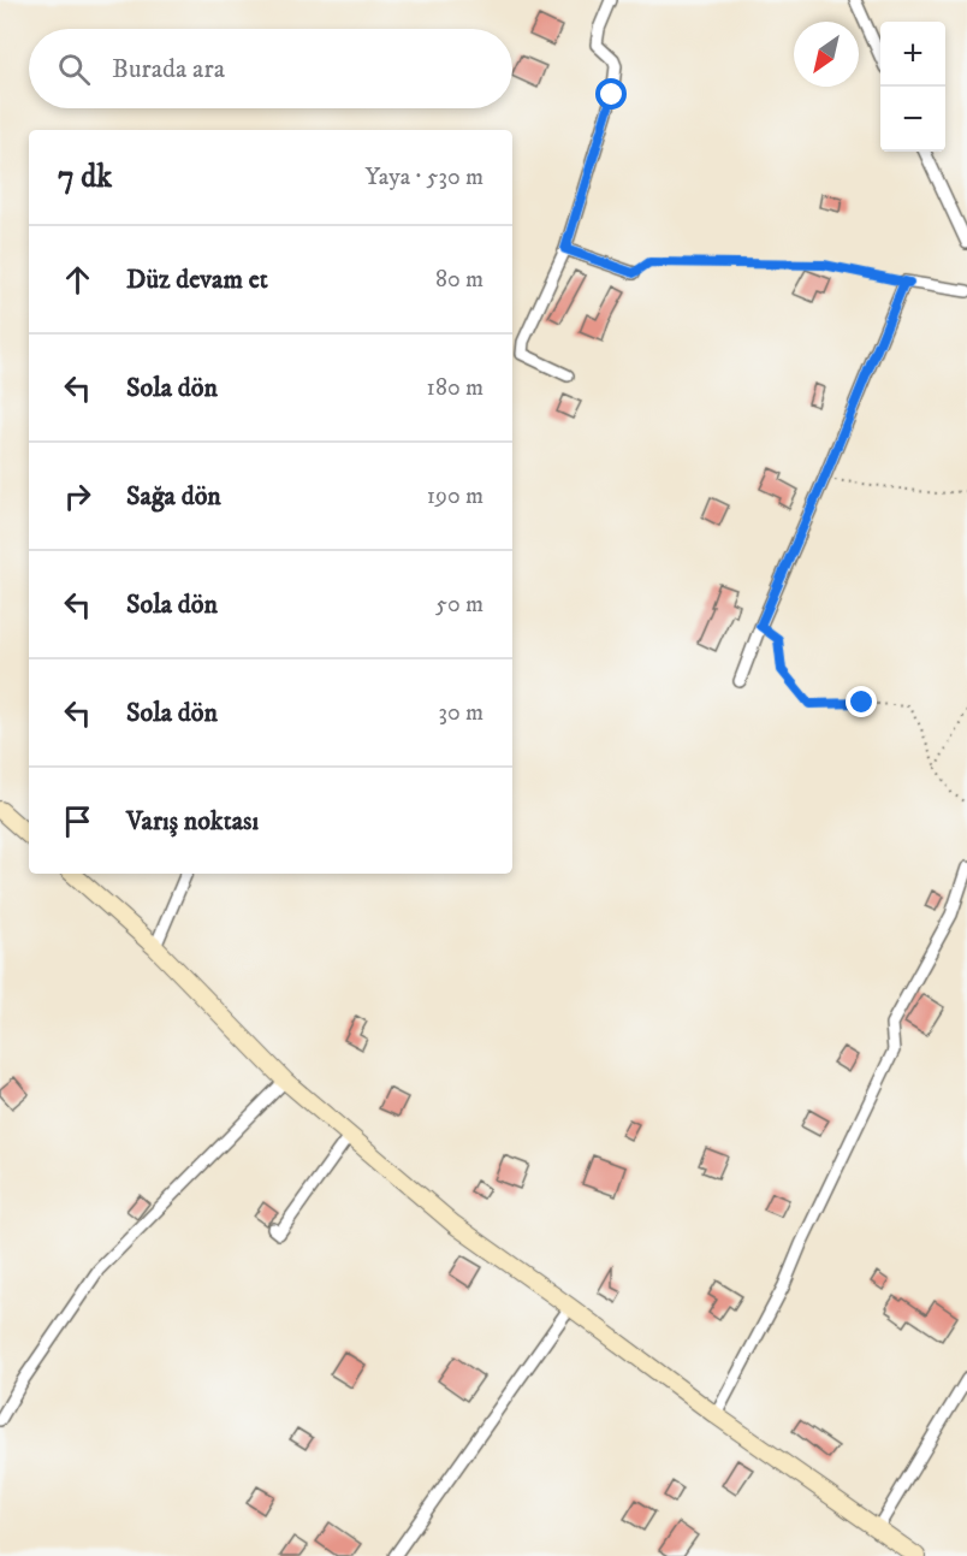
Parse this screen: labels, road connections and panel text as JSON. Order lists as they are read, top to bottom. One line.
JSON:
{"north":"bottom left","page":{"map_buttons":["+","−"],"search":"Burada ara","heading":["7 dk","Yaya · 530 m"],"list":[["Düz devam et","80 m"],["Sola dön","180 m"],["Sağa dön","190 m"],["Sola dön","50 m"],["Sola dön","30 m"],"Varış noktası"]}}
